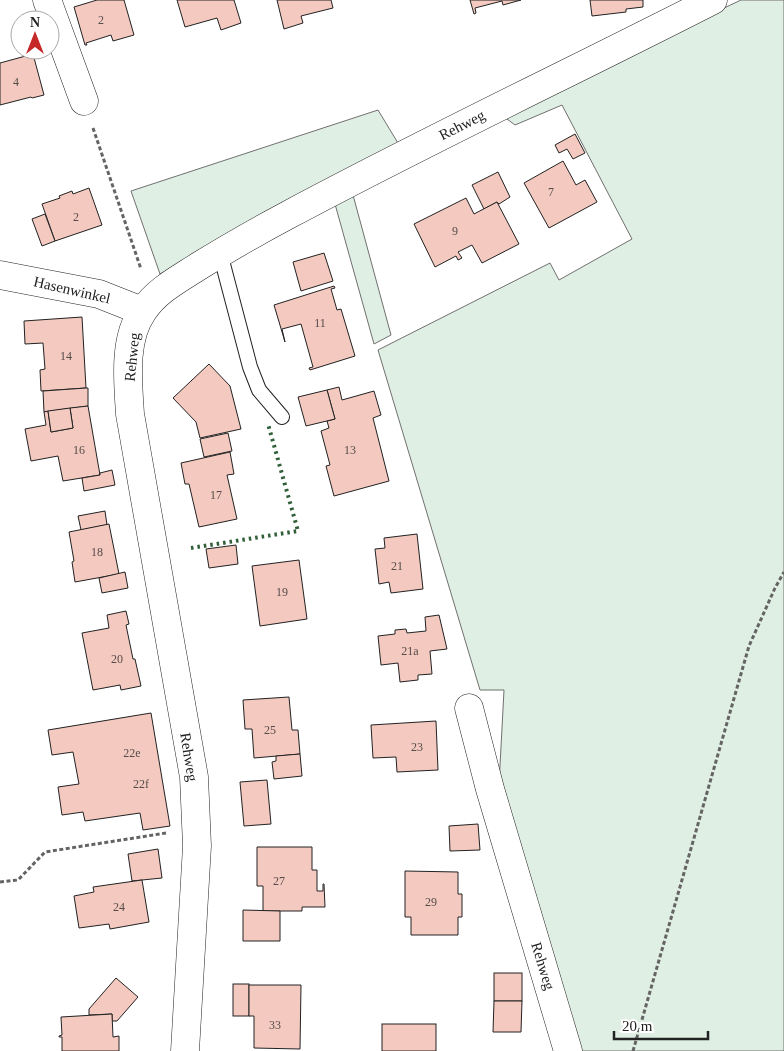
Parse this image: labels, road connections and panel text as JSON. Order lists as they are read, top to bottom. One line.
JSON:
{"streets":{"street":["Rehweg","Hasenwinkel"]},"crossings":[["Rehweg","Hasenwinkel"]],"house_numbers":["2","4","7","2","9","11","14","16","13","17","18","21","19","21a","20","25","23","22e","22f","27","29","24","33"],"scale_bar":"20 m","north":"top"}
